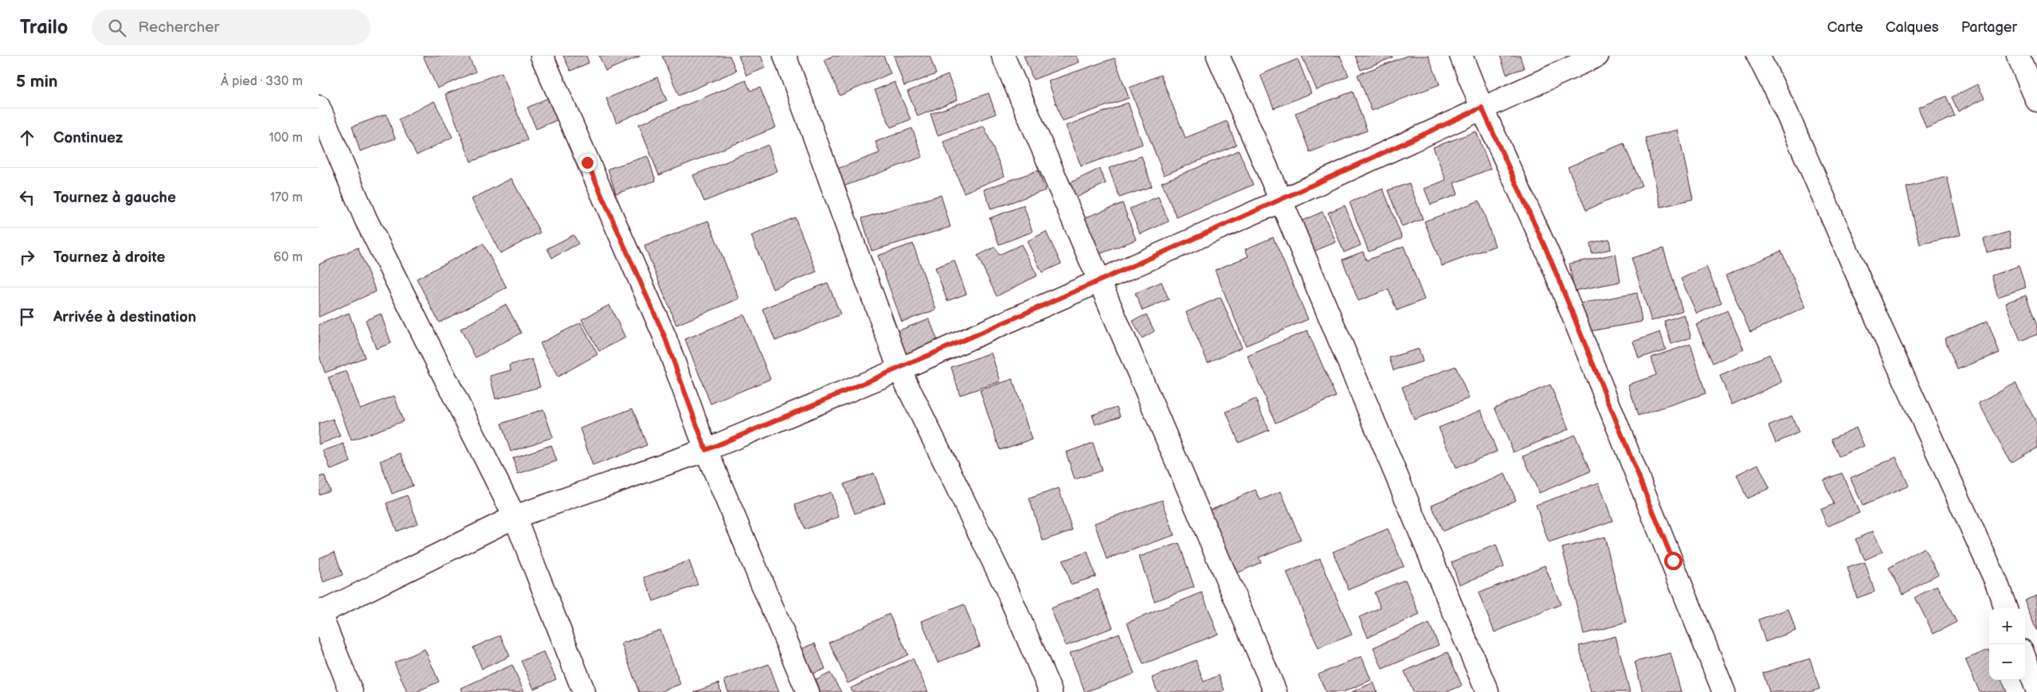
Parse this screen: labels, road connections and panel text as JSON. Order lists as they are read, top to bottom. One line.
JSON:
{"page":{"header":"Trailo","search":"Rechercher","nav":["Carte","Calques","Partager"],"heading":["5 min","À pied · 330 m"],"list":[["Continuez","100 m"],["Tournez à gauche","170 m"],["Tournez à droite","60 m"],"Arrivée à destination"],"map_buttons":["+","−"]}}
